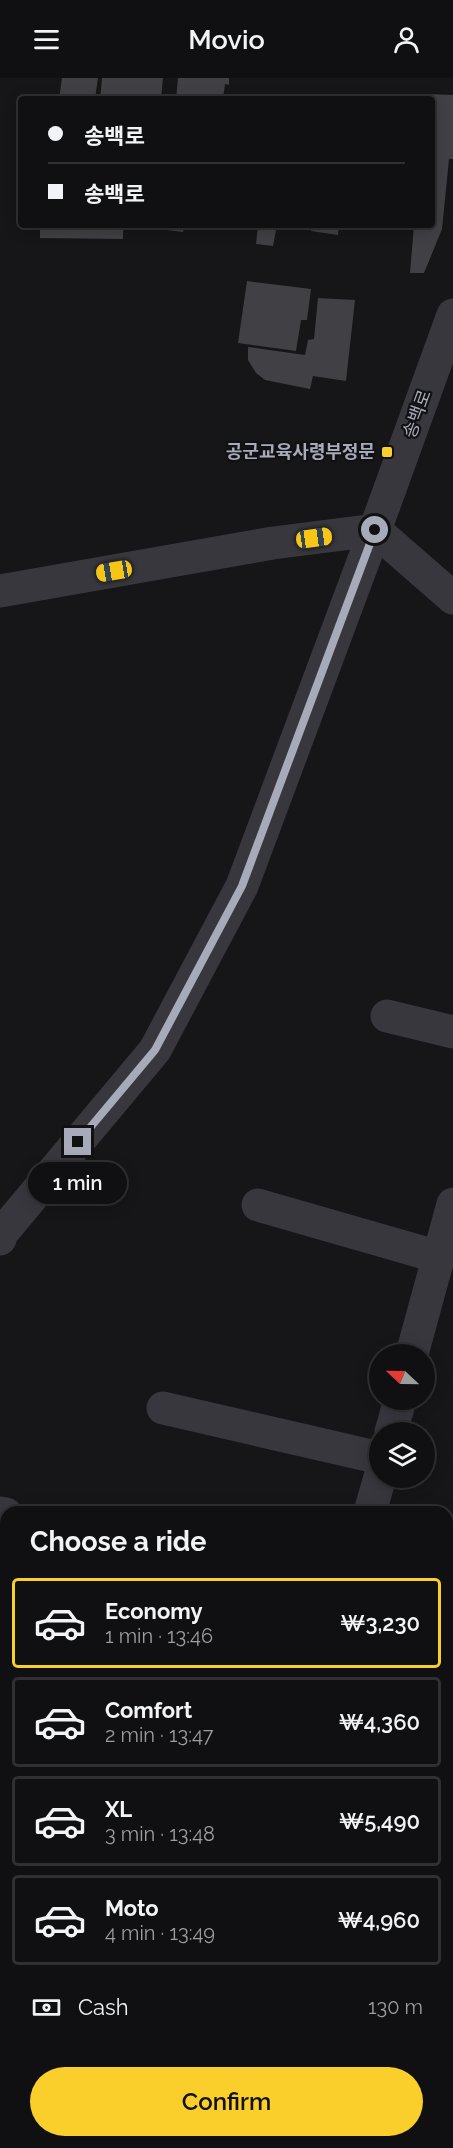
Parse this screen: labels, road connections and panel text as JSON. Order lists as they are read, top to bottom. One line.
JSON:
{"streets":{"street":["송백로"]},"places":{"transit":["공군교육사령부정문"]},"north":"left","page":{"header":"Movio","banner":["송백로","송백로"],"bubble":"1 min","heading":"Choose a ride","list":[{"name":"Economy","note":"1 min · 13:46","value":"₩3,230"},{"name":"Comfort","note":"2 min · 13:47","value":"₩4,360"},{"name":"XL","note":"3 min · 13:48","value":"₩5,490"},{"name":"Moto","note":"4 min · 13:49","value":"₩4,960"}],"pay":["Cash","130 m"],"buttons":"Confirm"}}
